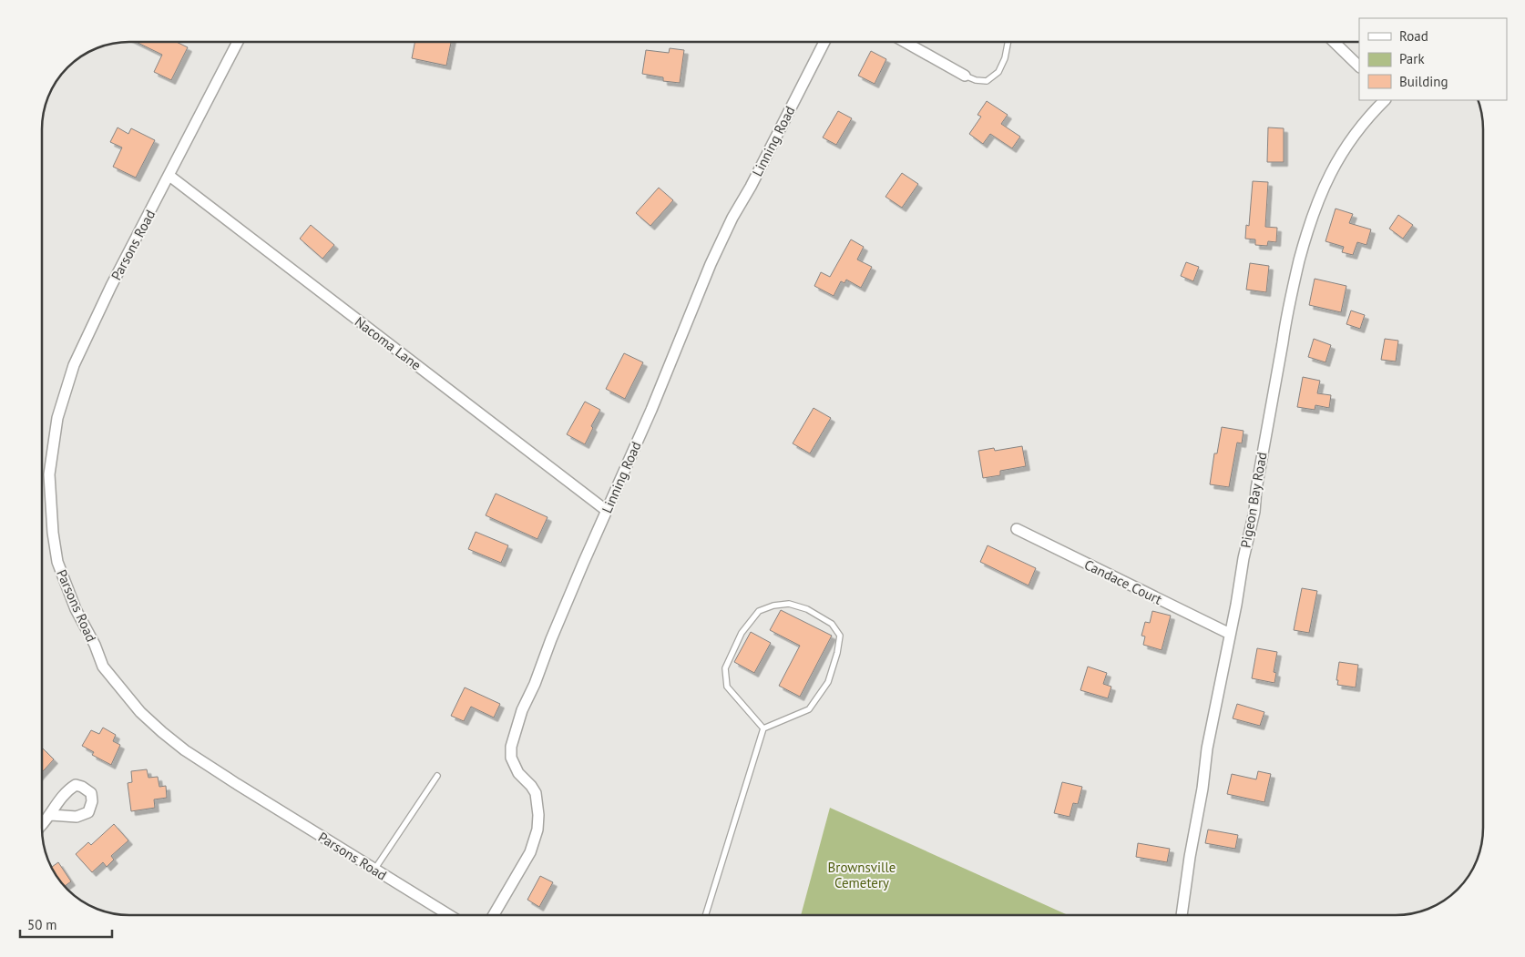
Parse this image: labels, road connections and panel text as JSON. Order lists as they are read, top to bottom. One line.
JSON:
{"streets":{"street":["Linning Road","Parsons Road","Nacoma Lane","Pigeon Bay Road","Candace Court"]},"crossings":[["Linning Road","Nacoma Lane"],["Parsons Road","Nacoma Lane"],["Pigeon Bay Road","Candace Court"]],"parks":["Brownsville Cemetery"],"legend":["Road","Park","Building"],"scale_bar":"50 m"}
